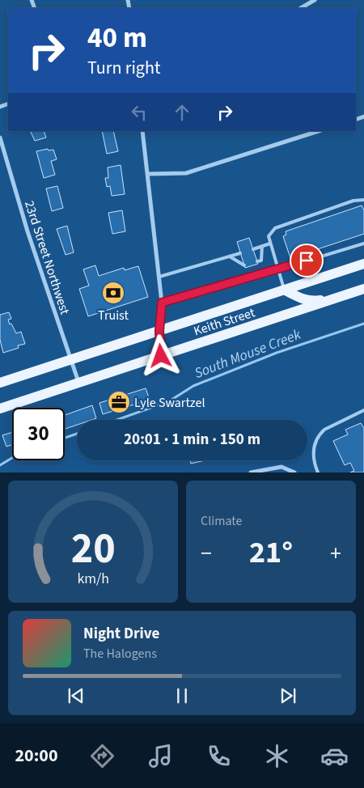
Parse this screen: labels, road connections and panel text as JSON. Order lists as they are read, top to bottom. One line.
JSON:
{"streets":{"main road":["Keith Street"],"street":["23rd Street Northwest"]},"crossings":[["23rd Street Northwest","Keith Street"]],"water":["South Mouse Creek"],"places":{"bank":["Truist"],"office":["Lyle Swartzel"]},"page":{"turn":["40 m","Turn right"],"limit":"30","trip":"20:01 · 1 min · 150 m","tile":"Climate","heat":["−","21°","+"],"song":["Night Drive","The Halogens"],"tabs":"20:00","gauge":["20","km/h"]}}
